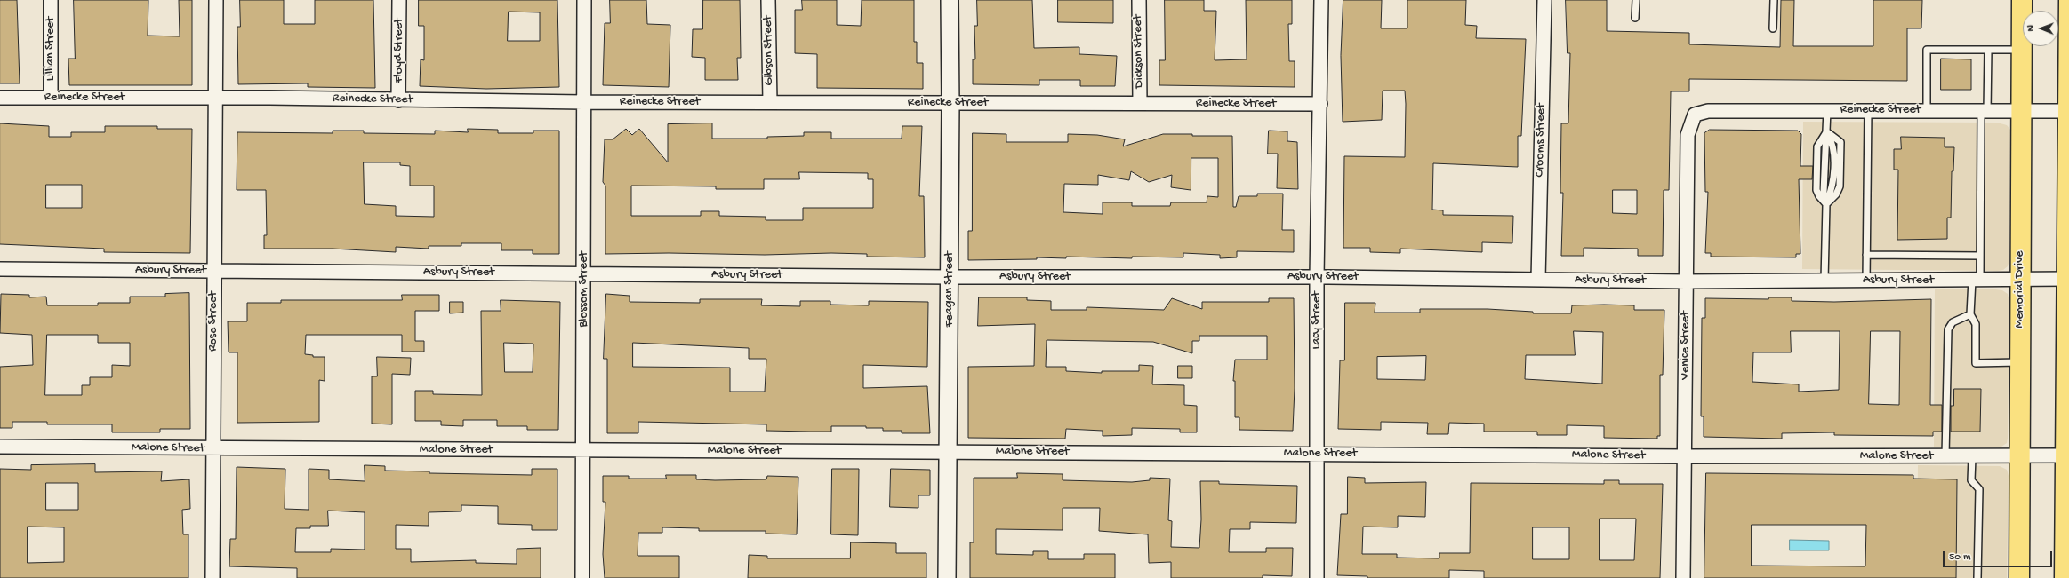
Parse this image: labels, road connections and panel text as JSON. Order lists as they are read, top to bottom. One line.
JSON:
{"streets":{"main road":["Memorial Drive"],"street":["Lillian Street","Floyd Street","Gibson Street","Dickson Street","Reinecke Street","Crooms Street","Asbury Street","Blossom Street","Feagan Street","Lacy Street","Rose Street","Venice Street","Malone Street"]},"crossings":[["Lillian Street","Reinecke Street"],["Floyd Street","Reinecke Street"],["Gibson Street","Reinecke Street"],["Dickson Street","Reinecke Street"],["Reinecke Street","Blossom Street"],["Reinecke Street","Feagan Street"],["Reinecke Street","Memorial Drive"],["Reinecke Street","Lacy Street"],["Reinecke Street","Rose Street"],["Reinecke Street","Venice Street"],["Crooms Street","Asbury Street"],["Asbury Street","Blossom Street"],["Asbury Street","Feagan Street"],["Asbury Street","Memorial Drive"],["Asbury Street","Lacy Street"],["Asbury Street","Rose Street"],["Asbury Street","Venice Street"],["Blossom Street","Malone Street"],["Feagan Street","Malone Street"],["Memorial Drive","Malone Street"],["Lacy Street","Malone Street"],["Rose Street","Malone Street"],["Venice Street","Malone Street"]],"scale_bar":"50 m","north":"left"}
